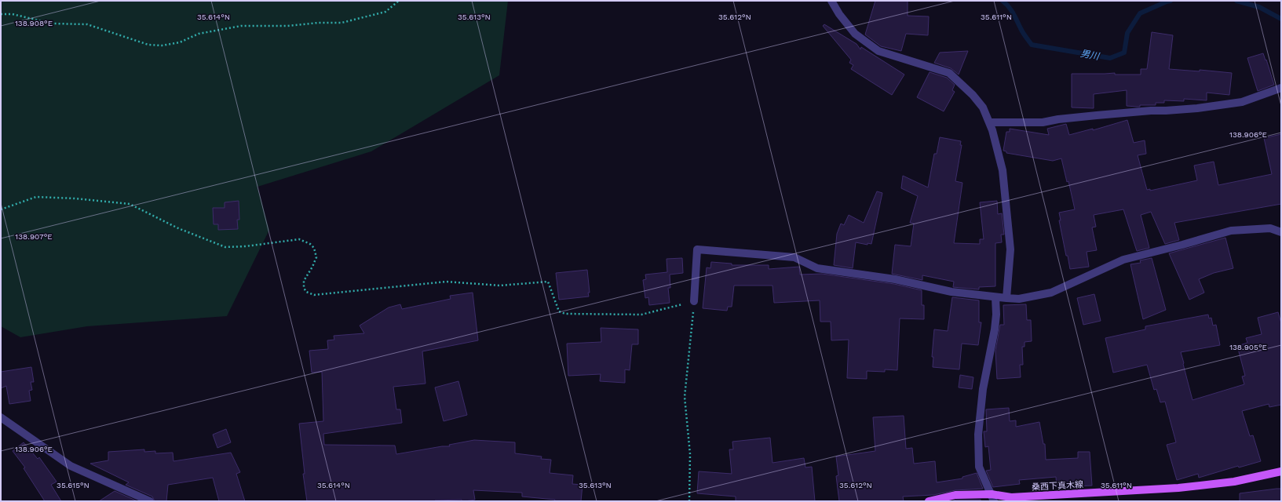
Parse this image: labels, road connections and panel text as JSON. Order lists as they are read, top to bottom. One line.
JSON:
{"streets":{"main road":["桑西下真木線"]},"water":["男川"],"coordinates":["35.614°N","35.613°N","35.612°N","35.611°N","138.908°E","138.906°E","138.907°E","138.905°E","35.615°N"]}
